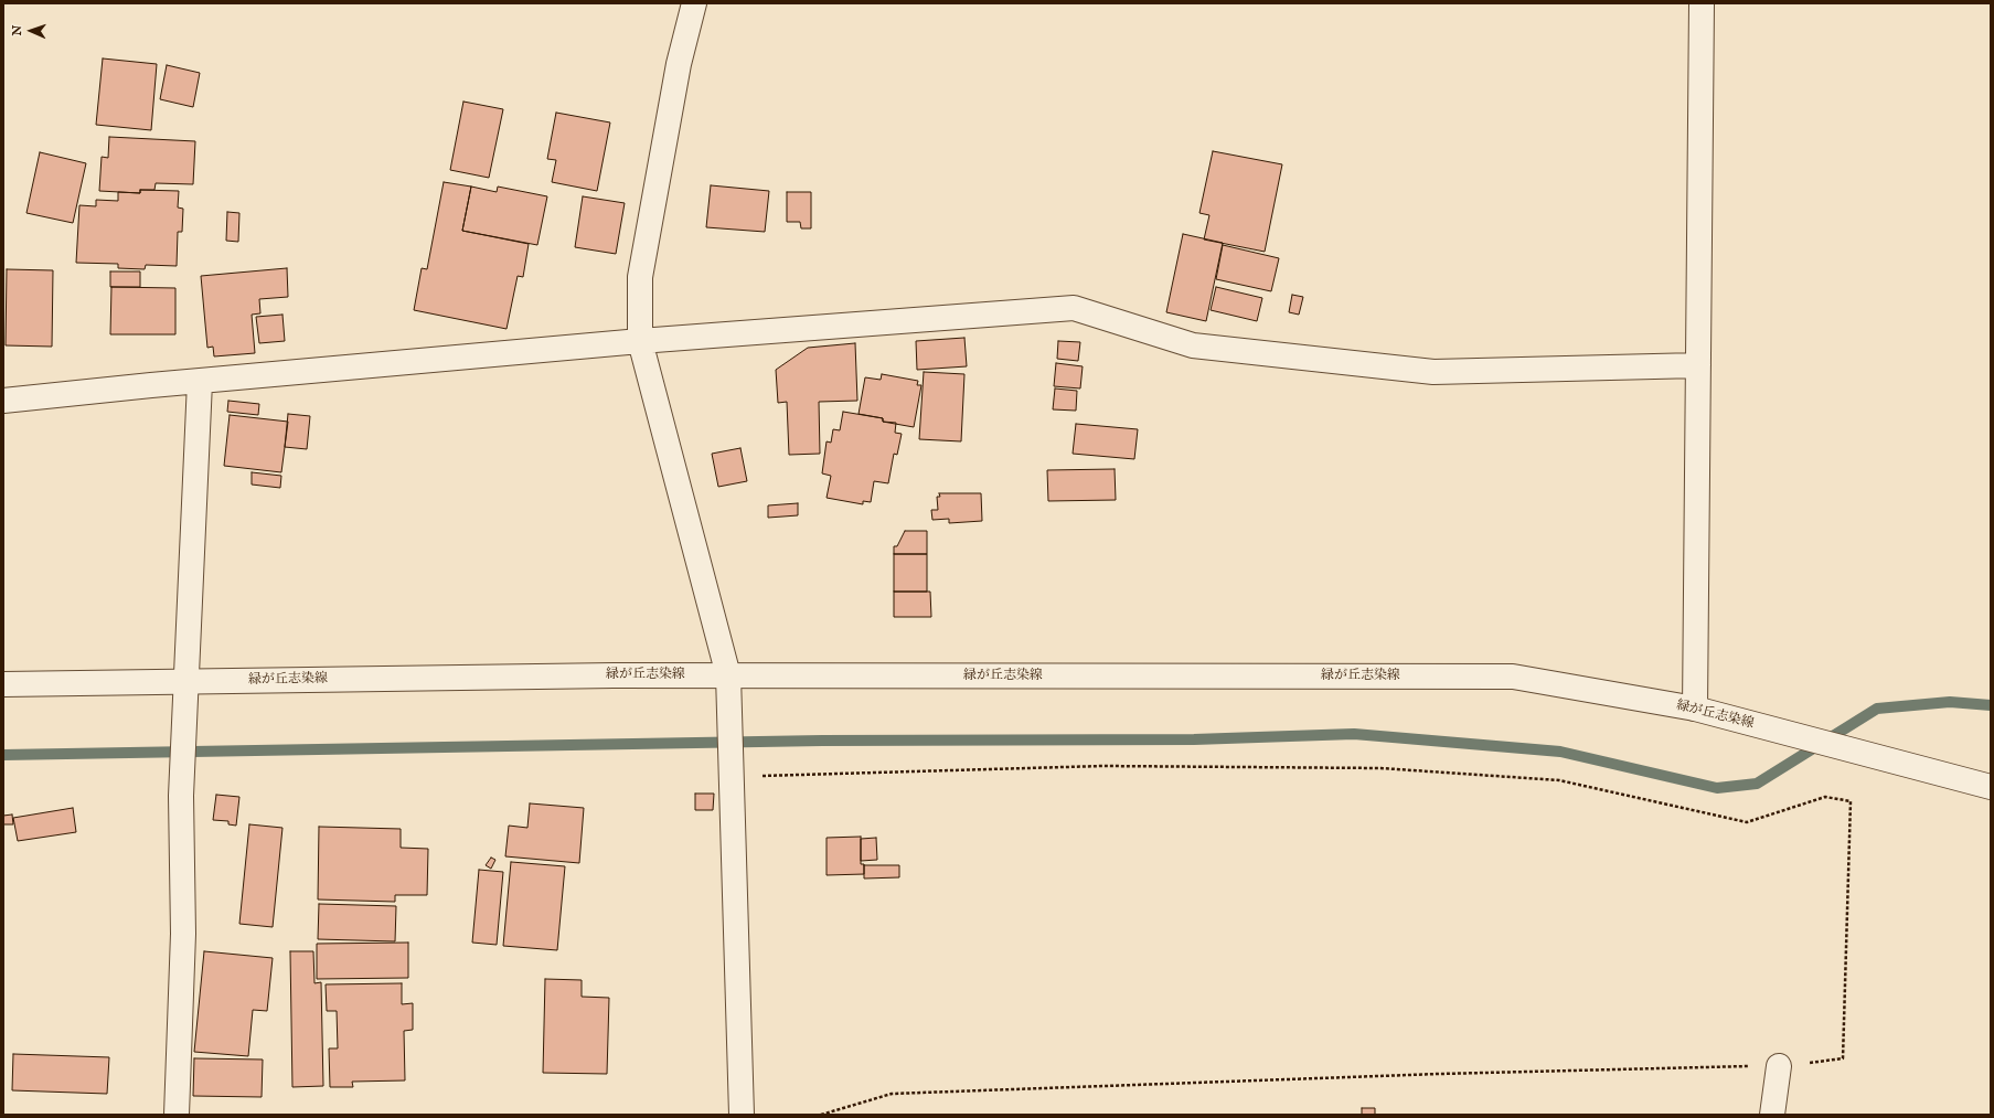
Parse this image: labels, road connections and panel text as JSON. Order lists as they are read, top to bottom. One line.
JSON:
{"streets":{"street":["緑が丘志染線"]},"north":"left"}
